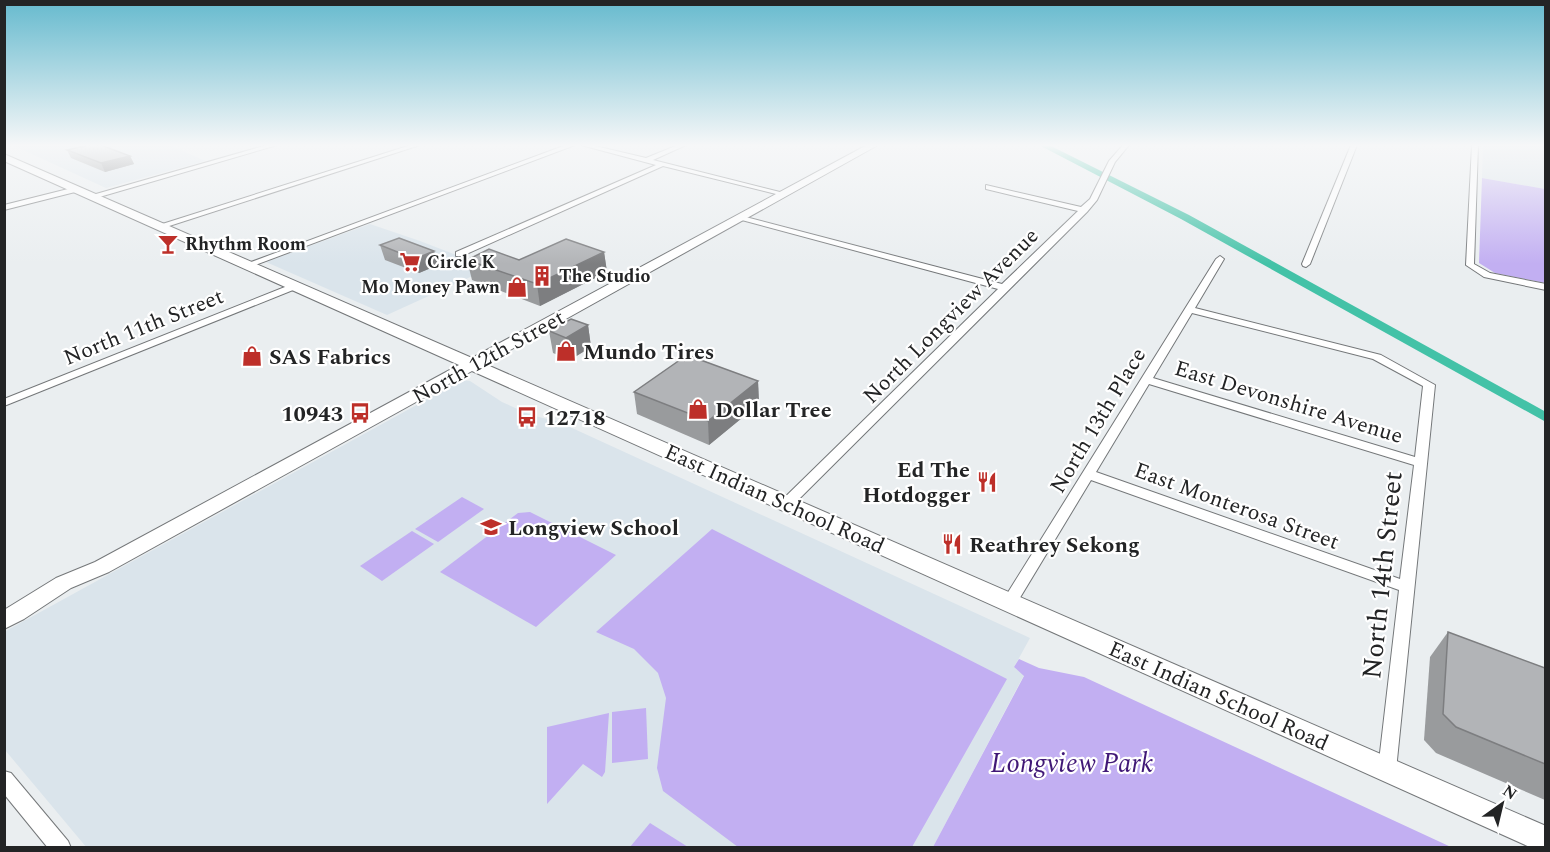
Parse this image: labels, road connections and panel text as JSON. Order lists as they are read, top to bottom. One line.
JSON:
{"streets":{"main road":["North 12th Street","East Indian School Road"],"street":["North Longview Avenue","North 11th Street","East Devonshire Avenue","North 13th Place","East Monterosa Street","North 14th Street"]},"crossings":[["North Longview Avenue","East Indian School Road"],["North 11th Street","East Indian School Road"],["North 12th Street","East Indian School Road"],["East Devonshire Avenue","North 13th Place"],["East Devonshire Avenue","North 14th Street"],["North 13th Place","East Indian School Road"],["North 13th Place","East Monterosa Street"],["North 13th Place","North 14th Street"],["East Indian School Road","North 14th Street"],["East Monterosa Street","North 14th Street"]],"parks":["Longview Park"],"places":{"bar":["Rhythm Room"],"supermarket":["Circle K"],"building":["The Studio"],"shop":["Mo Money Pawn","Mundo Tires","SAS Fabrics","Dollar Tree"],"bus stop":["10943","12718"],"restaurant":["Ed The Hotdogger","Reathrey Sekong"],"school or university":["Longview School"]},"north":"top right"}
